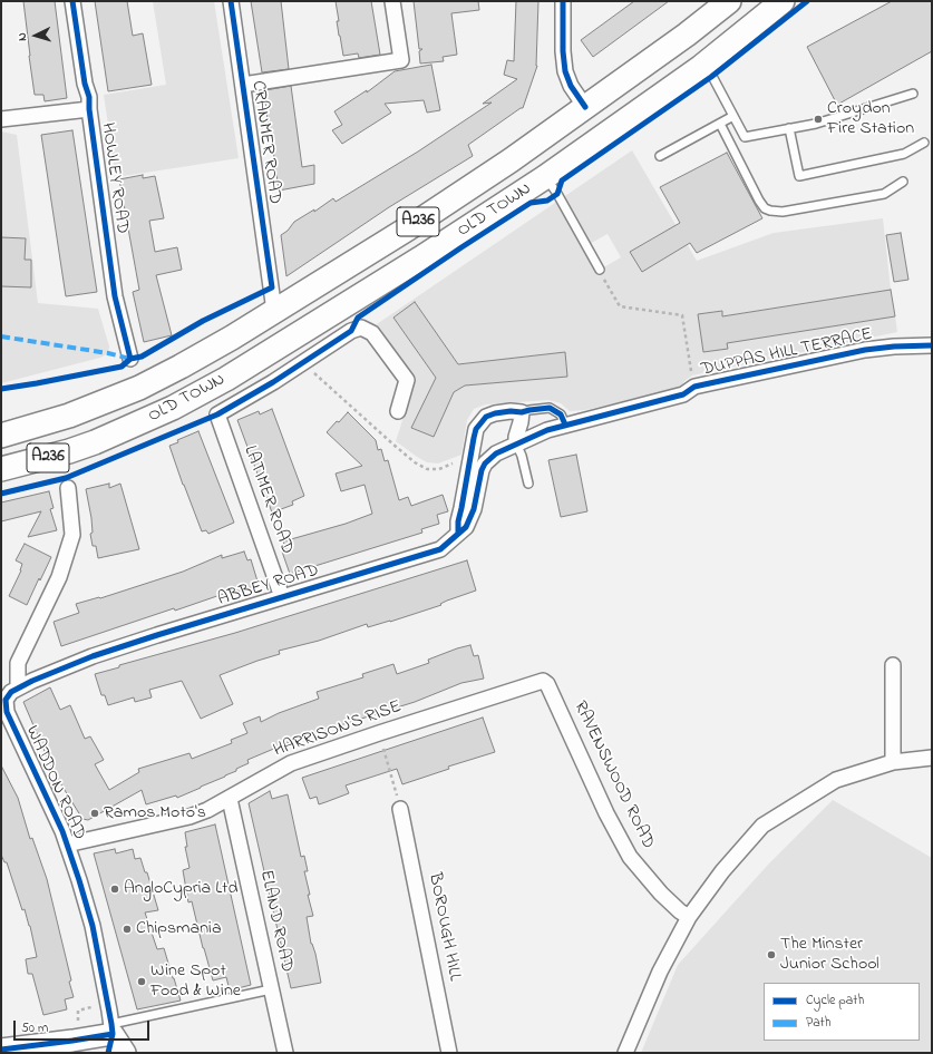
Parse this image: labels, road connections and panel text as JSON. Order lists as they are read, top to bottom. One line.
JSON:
{"streets":{"main road":["OLD TOWN","A236"],"street":["CRANMER ROAD","HOWLEY ROAD","DUPPAS HILL TERRACE","LATIMER ROAD","ABBEY ROAD","HARRISON'S RISE","RAVENSWOOD ROAD","WADDON ROAD","ELAND ROAD","BOROUGH HILL"]},"crossings":[["CRANMER ROAD","OLD TOWN"],["DUPPAS HILL TERRACE","ABBEY ROAD"],["LATIMER ROAD","ABBEY ROAD"],["ABBEY ROAD","WADDON ROAD"],["HARRISON'S RISE","RAVENSWOOD ROAD"],["HARRISON'S RISE","WADDON ROAD"],["HARRISON'S RISE","ELAND ROAD"]],"places":["Croydon Fire Station","Ramos Moto's","AngloCypria Ltd","Chipsmania","The Minster Junior School","Wine Spot Food & Wine"],"legend":["Cycle path","Path"],"scale_bar":"50 m","north":"left"}
